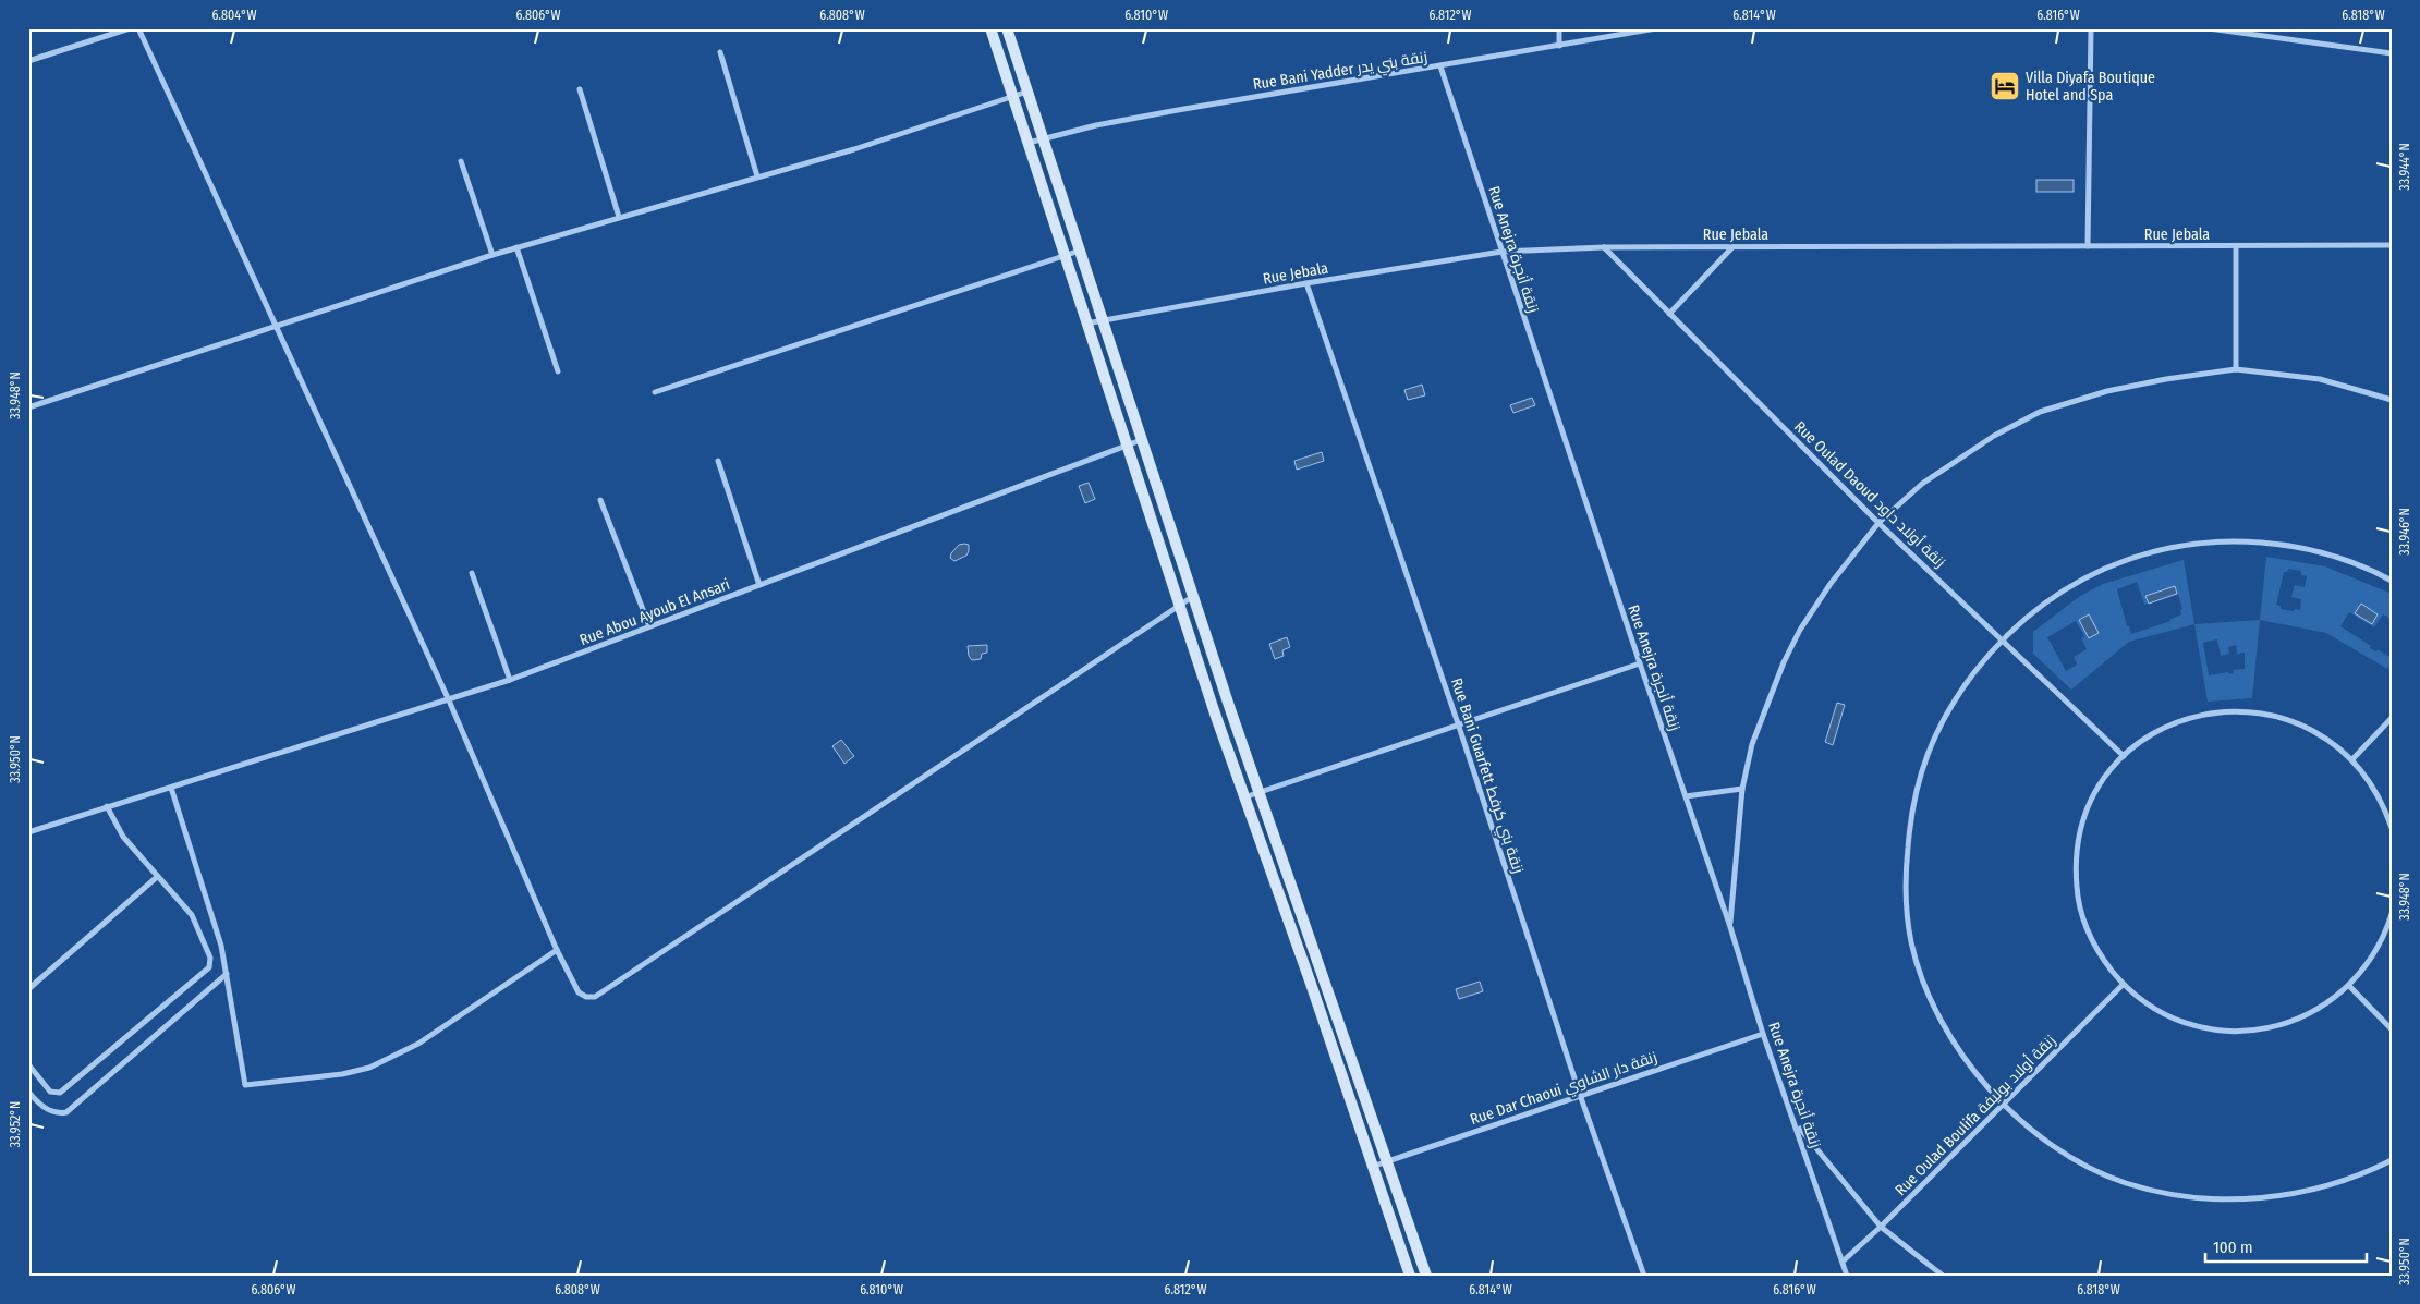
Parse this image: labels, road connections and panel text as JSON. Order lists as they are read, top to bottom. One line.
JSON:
{"streets":{"street":["Rue Bani Yadder زنقة بني يدر","Rue Jebala","Rue Anejra زنقة أنجرة","Rue Oulad Daoud زنقة أولاد داود","Rue Abou Ayoub El Ansari","Rue Bani Guarfett زنقة بني كرفط","Rue Dar Chaoui زنقة دار الشاوي","Rue Oulad Boulifa زنقة أولاد بوليفة"]},"crossings":[["Rue Bani Yadder زنقة بني يدر","Rue Anejra زنقة أنجرة"],["Rue Jebala","Rue Anejra زنقة أنجرة"],["Rue Jebala","Rue Oulad Daoud زنقة أولاد داود"],["Rue Jebala","Rue Bani Guarfett زنقة بني كرفط"],["Rue Anejra زنقة أنجرة","Rue Dar Chaoui زنقة دار الشاوي"],["Rue Anejra زنقة أنجرة","Rue Oulad Boulifa زنقة أولاد بوليفة"],["Rue Bani Guarfett زنقة بني كرفط","Rue Dar Chaoui زنقة دار الشاوي"]],"places":{"hotel":["Villa Diyafa Boutique Hotel and Spa"]},"scale_bar":"100 m","coordinates":["6.804°W","6.806°W","6.808°W","6.810°W","6.812°W","6.814°W","6.816°W","6.818°W","33.944°N","33.948°N","33.946°N","33.950°N","33.952°N"]}
